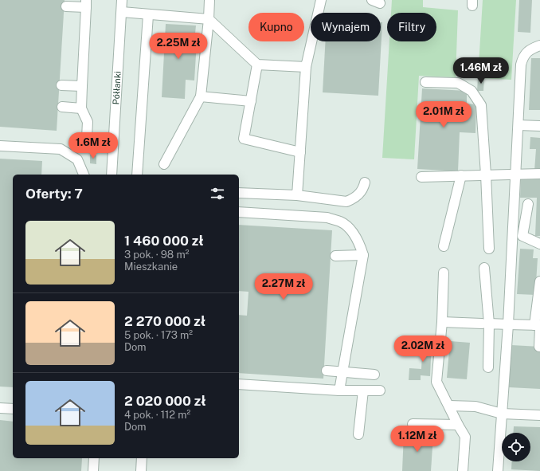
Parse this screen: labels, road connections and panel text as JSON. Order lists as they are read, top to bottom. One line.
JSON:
{"streets":{"street":["Półłanki"]},"page":{"chip":["Kupno","Wynajem","Filtry"],"price":["2.25M zł","1.46M zł","2.01M zł","1.6M zł","2.27M zł","2.02M zł","1.12M zł"],"heading":"Oferty: 7","list":[{"name":"1 460 000 zł","note":"3 pok. · 98 m² · Mieszkanie"},{"name":"2 270 000 zł","note":"5 pok. · 173 m² · Dom"},{"name":"2 020 000 zł","note":"4 pok. · 112 m² · Dom"}]}}
